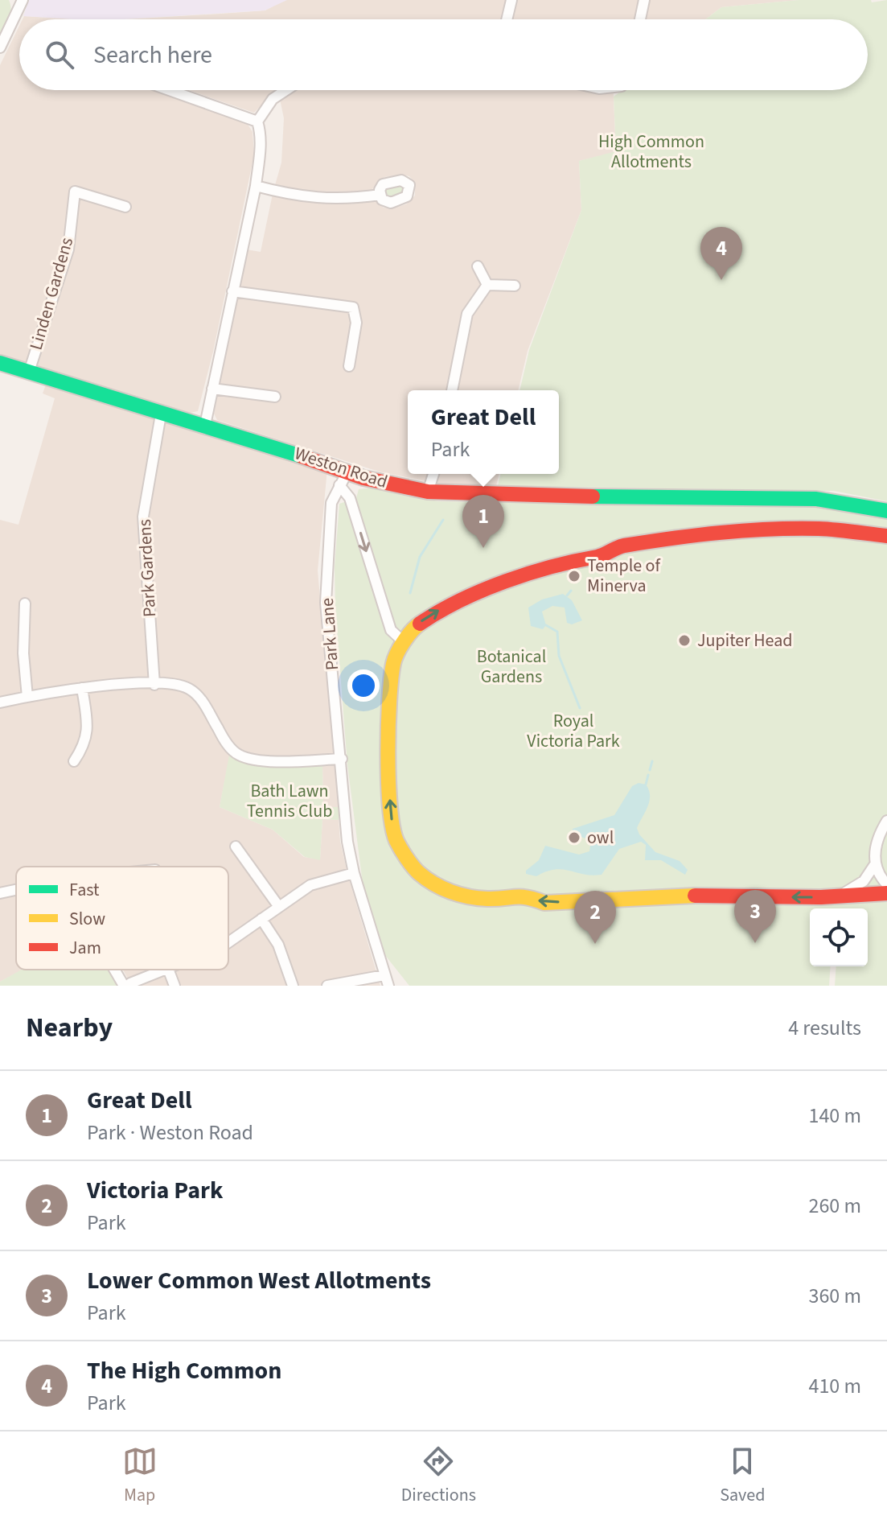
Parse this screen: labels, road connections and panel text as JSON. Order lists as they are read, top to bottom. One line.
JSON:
{"streets":{"street":["Linden Gardens","Weston Road","Park Gardens","Park Lane"]},"crossings":[["Linden Gardens","Weston Road"],["Weston Road","Park Gardens"],["Weston Road","Park Lane"]],"parks":["High Common Allotments","Botanical Gardens","Royal Victoria Park","Bath Lawn Tennis Club"],"places":["Temple of Minerva","Jupiter Head","owl"],"legend":["Fast","Slow","Jam"],"page":{"search":"Search here","pins":["4","1","3","2"],"popup":["Great Dell","Park"],"heading":["Nearby","4 results"],"list":[{"mark":"1","name":"Great Dell","note":"Park · Weston Road","value":"140 m"},{"mark":"2","name":"Victoria Park","note":"Park","value":"260 m"},{"mark":"3","name":"Lower Common West Allotments","note":"Park","value":"360 m"},{"mark":"4","name":"The High Common","note":"Park","value":"410 m"}],"nav":["Map","Directions","Saved"]}}
